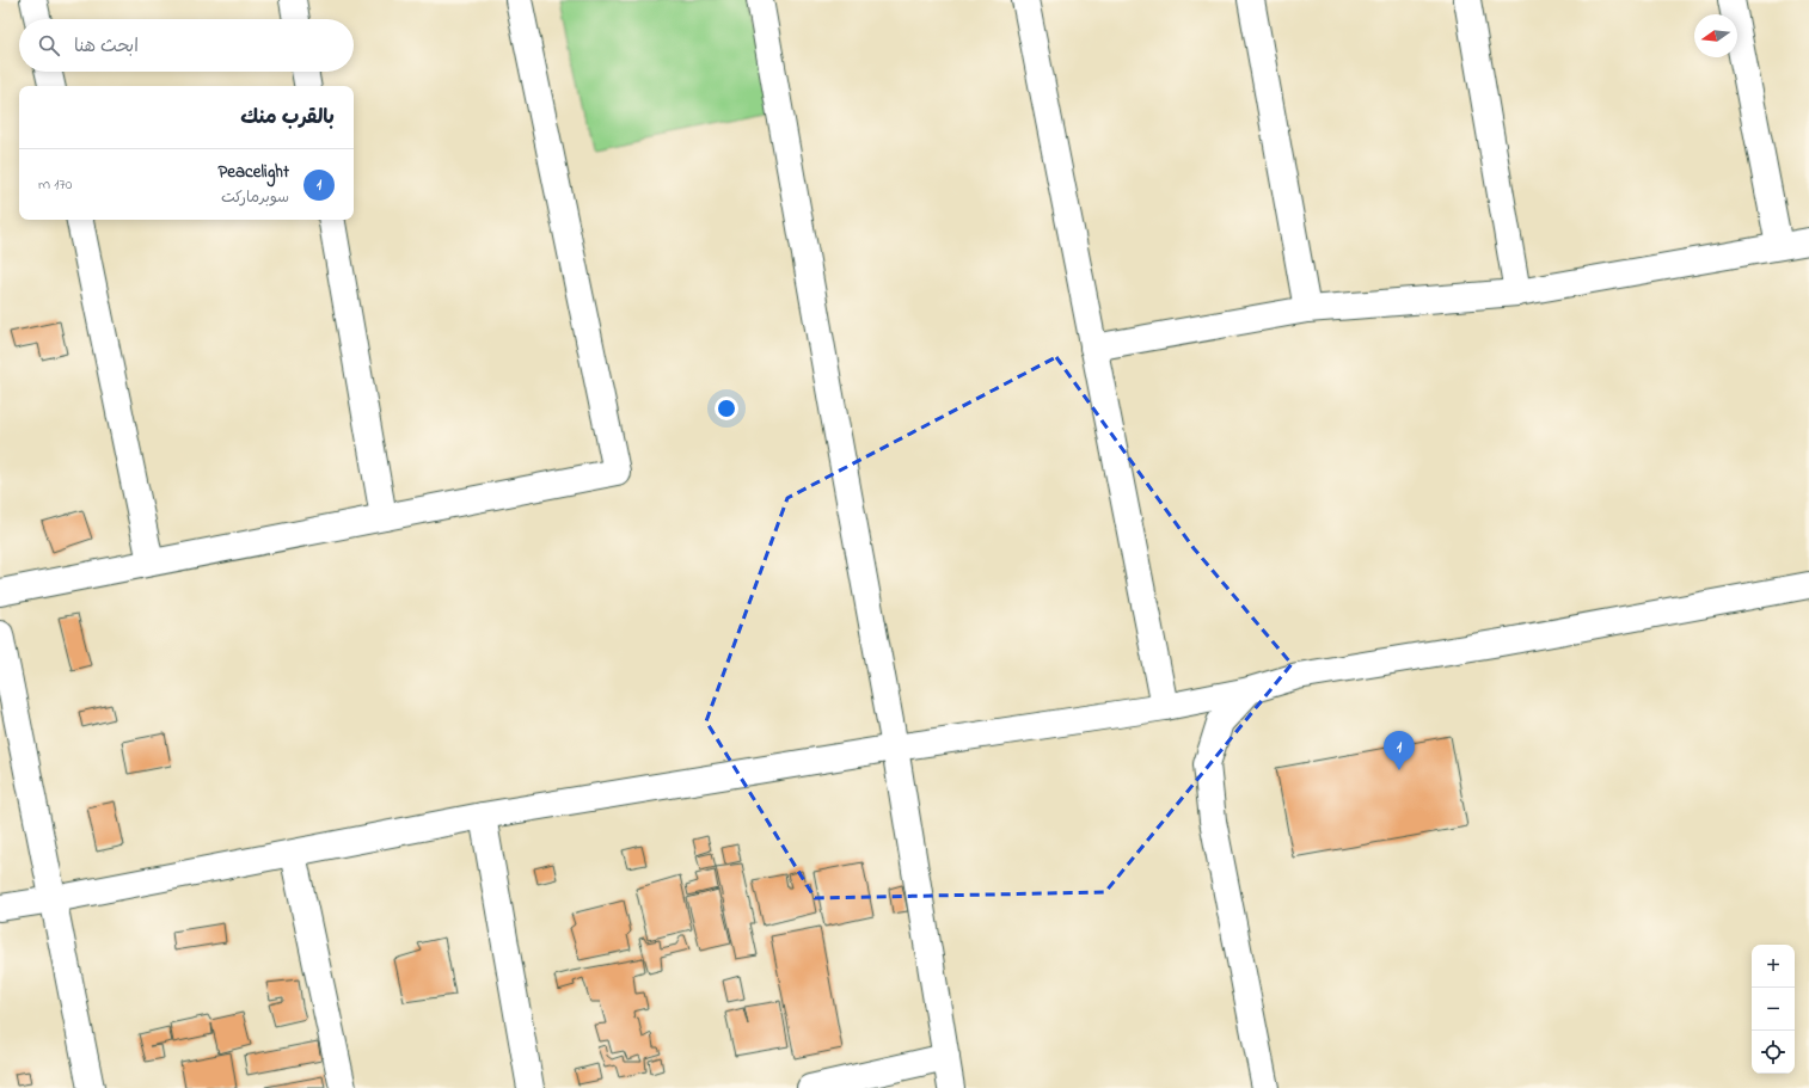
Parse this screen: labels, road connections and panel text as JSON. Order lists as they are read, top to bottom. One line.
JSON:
{"north":"left","page":{"search":"ابحث هنا","heading":"بالقرب منك","list":[{"mark":"1","name":"Peacelight","note":"سوبرماركت","value":"170 m"}],"pins":"1","map_buttons":["+","−"]}}
